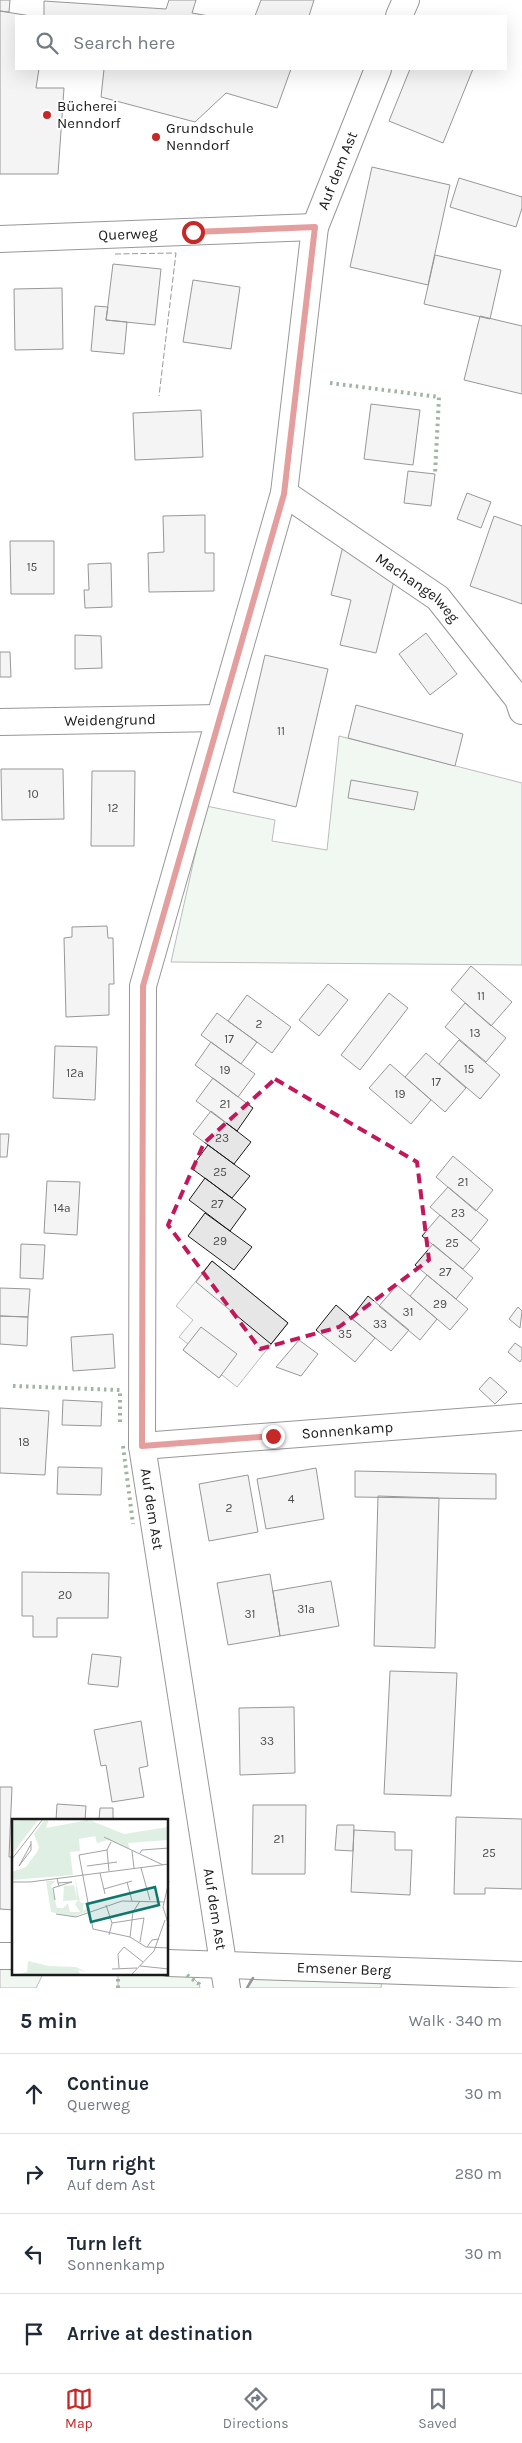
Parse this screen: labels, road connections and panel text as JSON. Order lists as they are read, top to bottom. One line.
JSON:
{"streets":{"street":["Auf dem Ast","Querweg","Machangelweg","Weidengrund","Sonnenkamp","Emsener Berg"]},"crossings":[["Auf dem Ast","Querweg"],["Auf dem Ast","Machangelweg"],["Auf dem Ast","Weidengrund"],["Auf dem Ast","Sonnenkamp"],["Auf dem Ast","Emsener Berg"]],"places":["Bücherei Nenndorf","Grundschule Nenndorf"],"house_numbers":["15","11","10","12","11","2","13","17","15","19","12a","17","19","21","23","25","21","27","14a","23","29","25","27","29","31","33","35","18","4","2","20","31a","31","33","21","25"],"page":{"search":"Search here","heading":["5 min","Walk · 340 m"],"list":[["Continue","Querweg","30 m"],["Turn right","Auf dem Ast","280 m"],["Turn left","Sonnenkamp","30 m"],"Arrive at destination"],"nav":["Map","Directions","Saved"]}}
